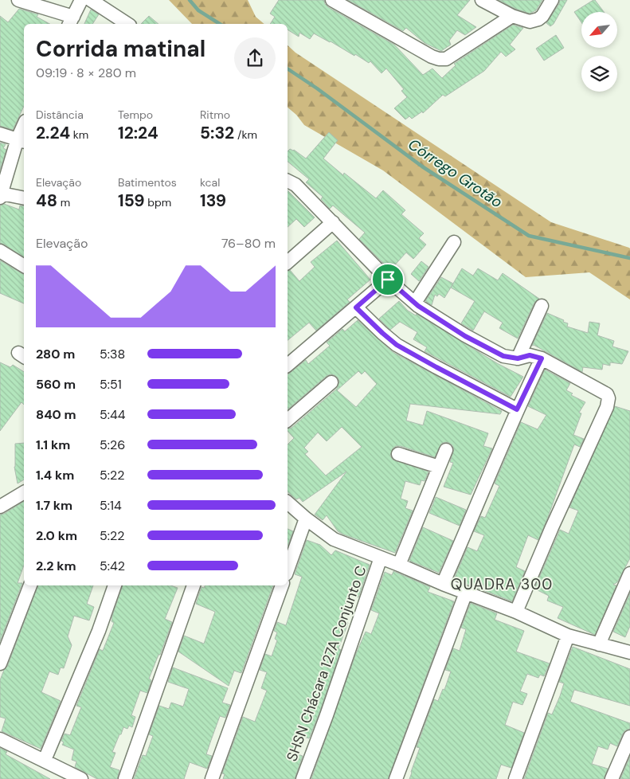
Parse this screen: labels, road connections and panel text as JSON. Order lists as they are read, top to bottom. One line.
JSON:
{"streets":{"street":["SHSN Chácara 127A Conjunto C"]},"districts":["QUADRA 300"],"water":["Córrego Grotão"],"north":"bottom left","page":{"heading":["Corrida matinal","09:19 · 8 × 280 m"],"stats":[["Distância","2.24 km"],["Tempo","12:24"],["Ritmo","5:32 /km"],["Elevação","48 m"],["Batimentos","159 bpm"],["kcal","139"]],"chart":["Elevação","76–80 m"],"list":[{"name":"280 m","note":"5:38"},{"name":"560 m","note":"5:51"},{"name":"840 m","note":"5:44"},{"name":"1.1 km","note":"5:26"},{"name":"1.4 km","note":"5:22"},{"name":"1.7 km","note":"5:14"},{"name":"2.0 km","note":"5:22"},{"name":"2.2 km","note":"5:42"}]}}
